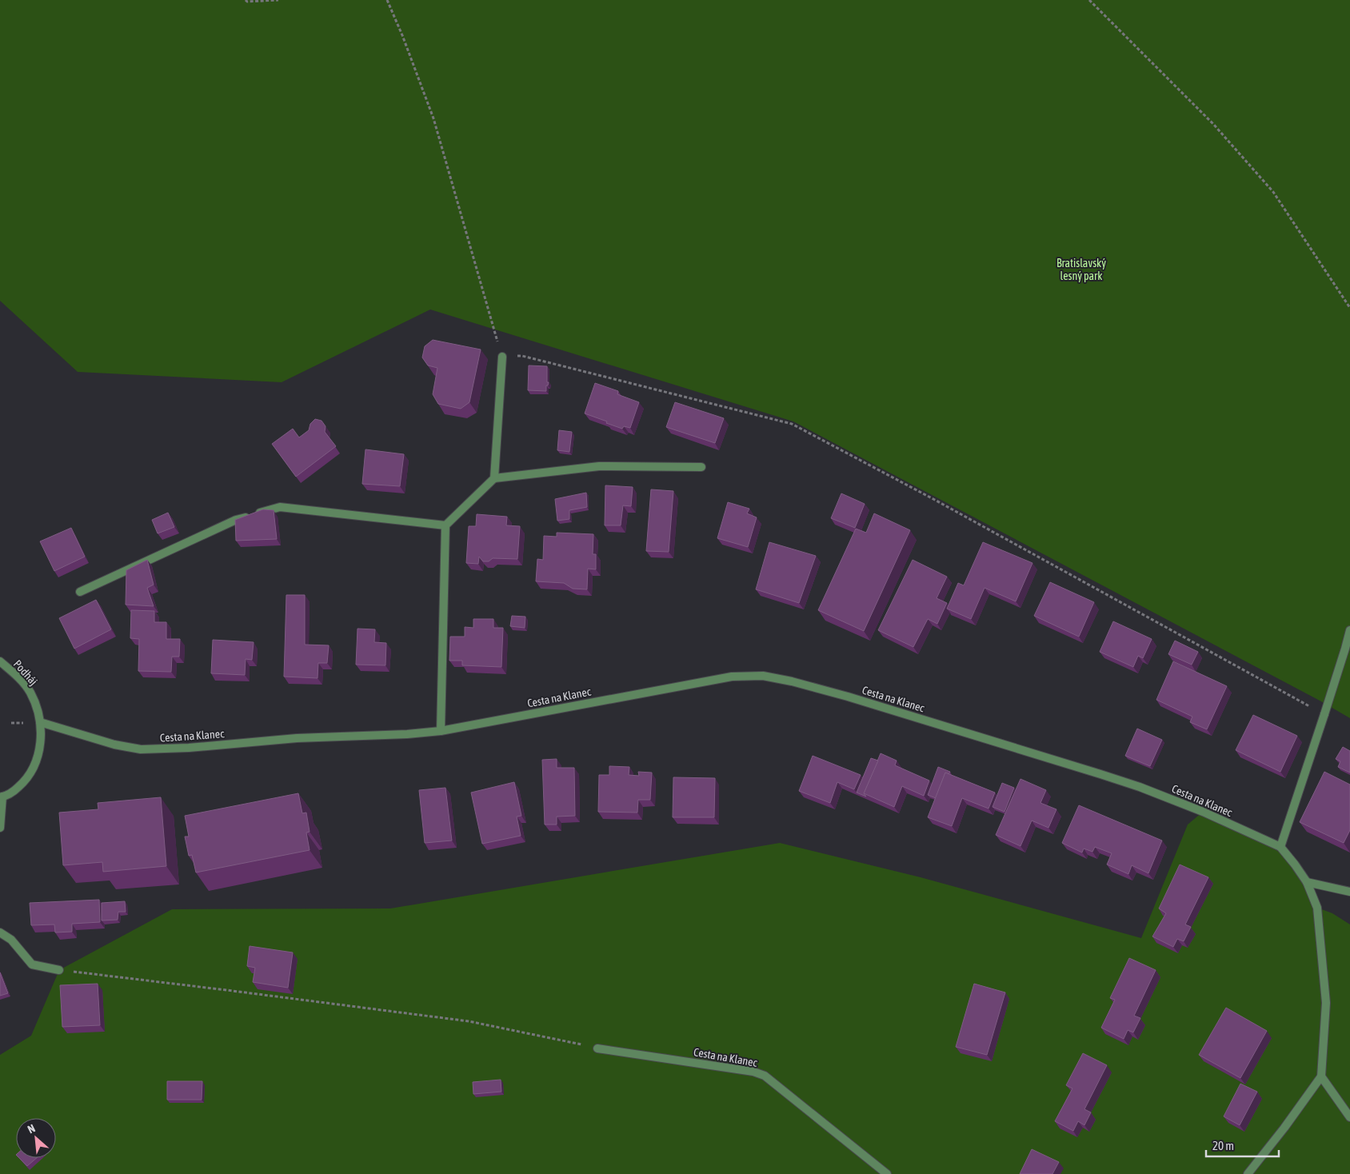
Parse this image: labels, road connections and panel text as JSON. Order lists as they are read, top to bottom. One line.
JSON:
{"streets":{"street":["Podháj","Cesta na Klanec"]},"crossings":[["Podháj","Cesta na Klanec"]],"parks":["Bratislavský lesný park"],"scale_bar":"20 m","north":"top left"}
